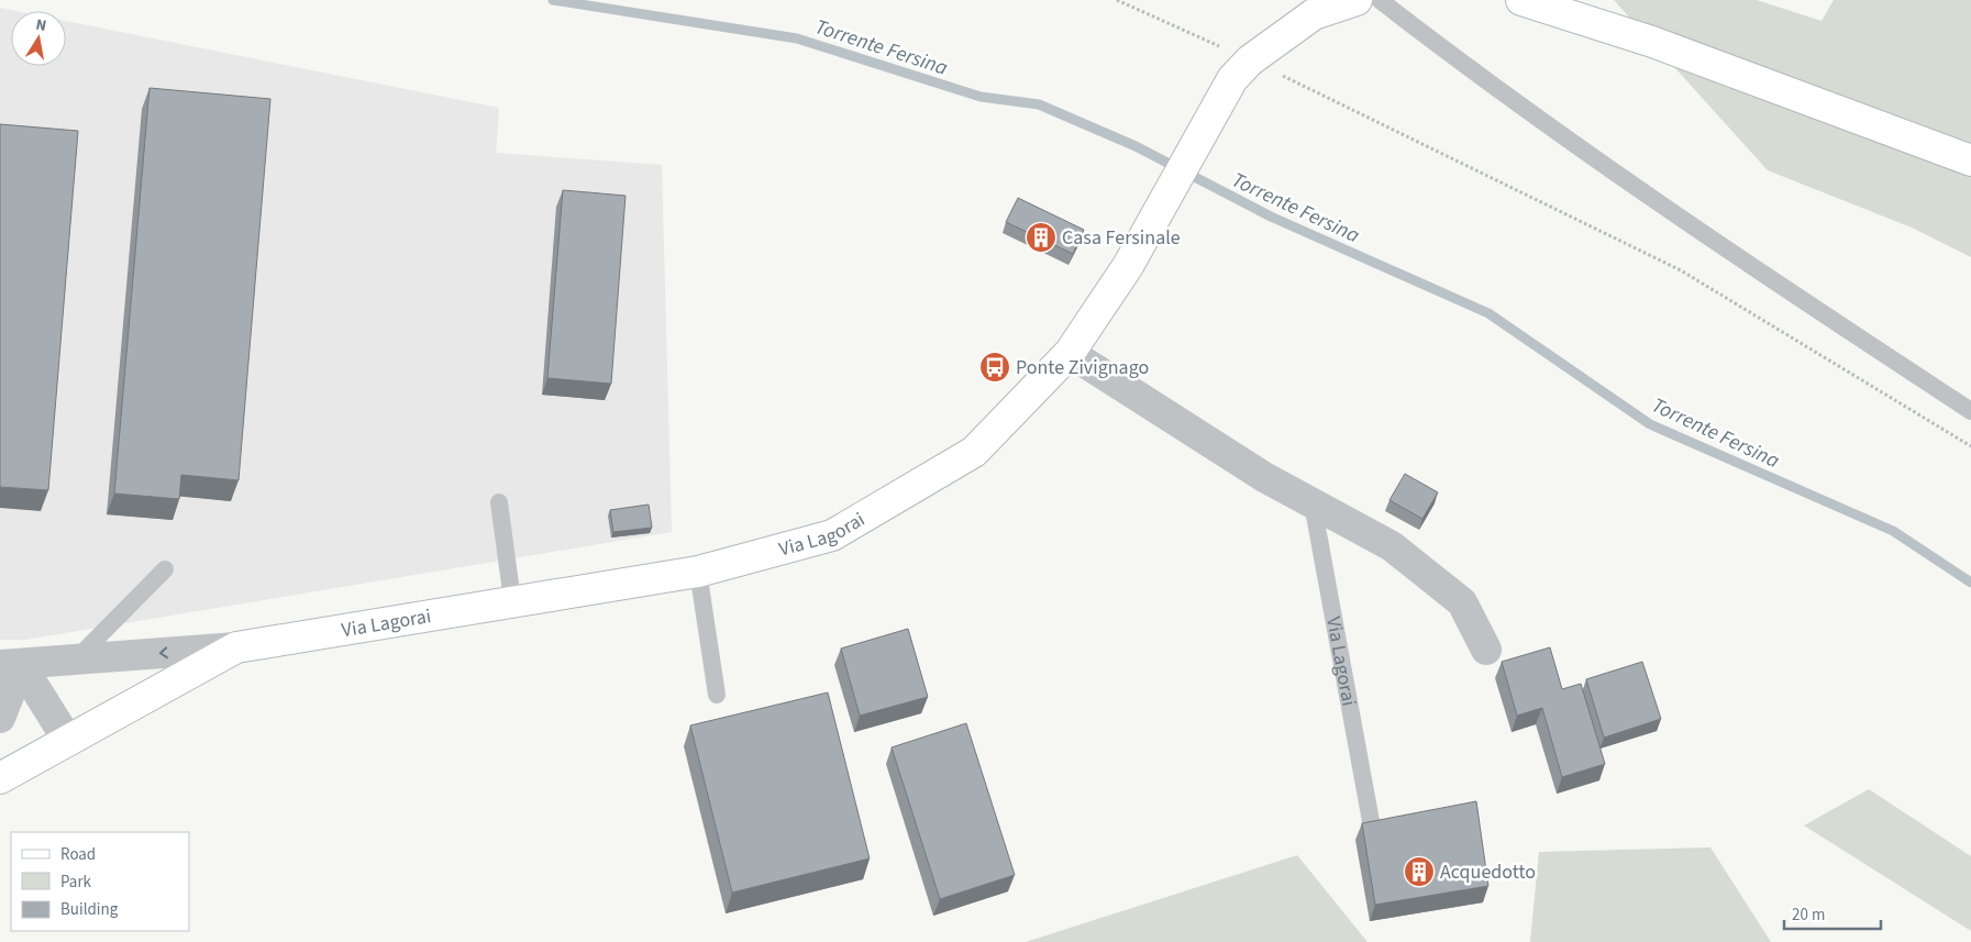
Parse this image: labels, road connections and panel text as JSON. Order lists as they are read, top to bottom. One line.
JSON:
{"streets":{"main road":["Via Lagorai"]},"water":["Torrente Fersina"],"places":{"building":["Casa Fersinale","Acquedotto"],"bus stop":["Ponte Zivignago"]},"legend":["Road","Park","Building"],"scale_bar":"20 m","north":"top"}
